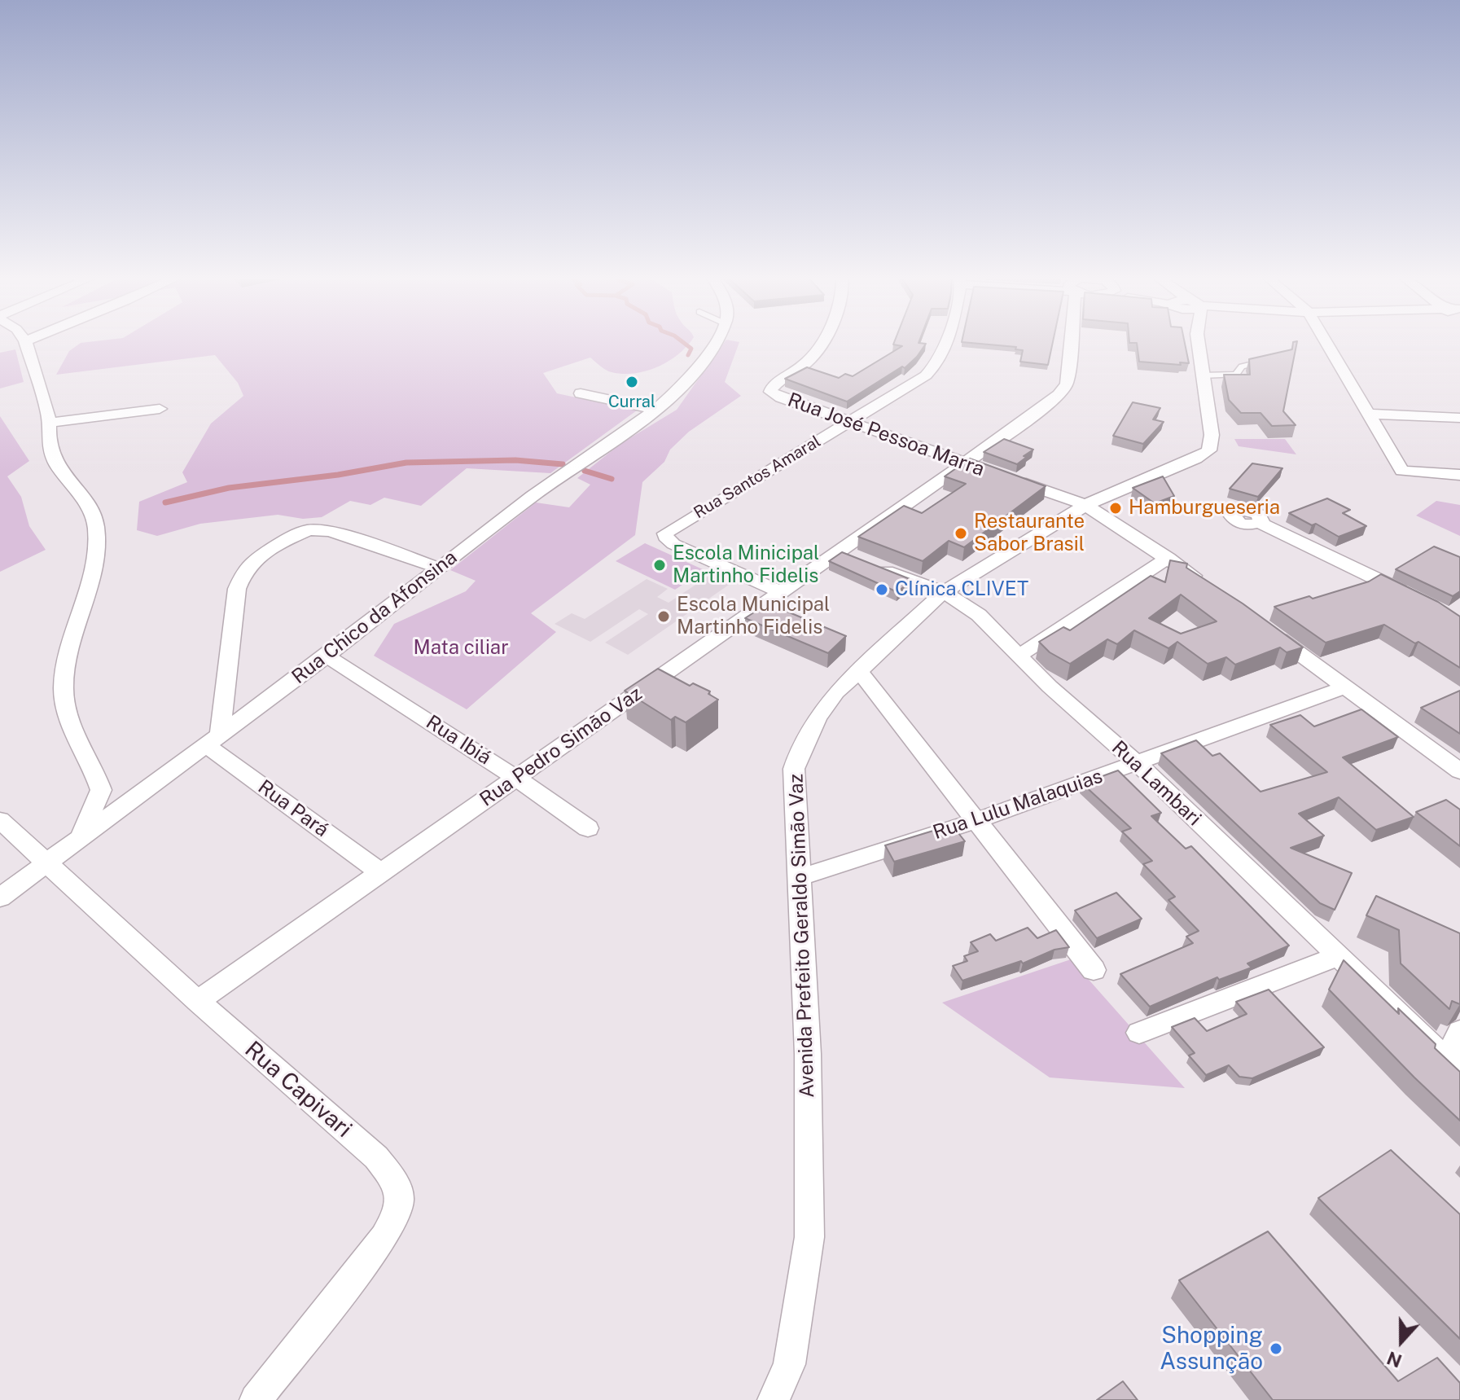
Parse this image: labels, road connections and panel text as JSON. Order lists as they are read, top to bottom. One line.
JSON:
{"streets":{"street":["Rua José Pessoa Marra","Rua Santos Amaral","Rua Chico da Afonsina","Rua Ibiá","Rua Pedro Simão Vaz","Rua Lambari","Rua Lulu Malaquias","Rua Pará","Avenida Prefeito Geraldo Simão Vaz","Rua Capivari"]},"crossings":[["Rua José Pessoa Marra","Rua Santos Amaral"],["Rua José Pessoa Marra","Rua Pedro Simão Vaz"],["Rua José Pessoa Marra","Avenida Prefeito Geraldo Simão Vaz"],["Rua Santos Amaral","Rua Pedro Simão Vaz"],["Rua Chico da Afonsina","Rua Ibiá"],["Rua Chico da Afonsina","Rua Pará"],["Rua Chico da Afonsina","Rua Capivari"],["Rua Ibiá","Rua Pedro Simão Vaz"],["Rua Pedro Simão Vaz","Rua Lambari"],["Rua Pedro Simão Vaz","Rua Pará"],["Rua Pedro Simão Vaz","Rua Capivari"],["Rua Lambari","Rua Lulu Malaquias"],["Rua Lambari","Avenida Prefeito Geraldo Simão Vaz"],["Rua Lulu Malaquias","Avenida Prefeito Geraldo Simão Vaz"]],"parks":["Mata ciliar"],"places":["Curral","Hamburgueseria","Restaurante Sabor Brasil","Escola Minicipal Martinho Fidelis","Clínica CLIVET","Escola Municipal Martinho Fidelis","Shopping Assunção"],"north":"bottom"}
